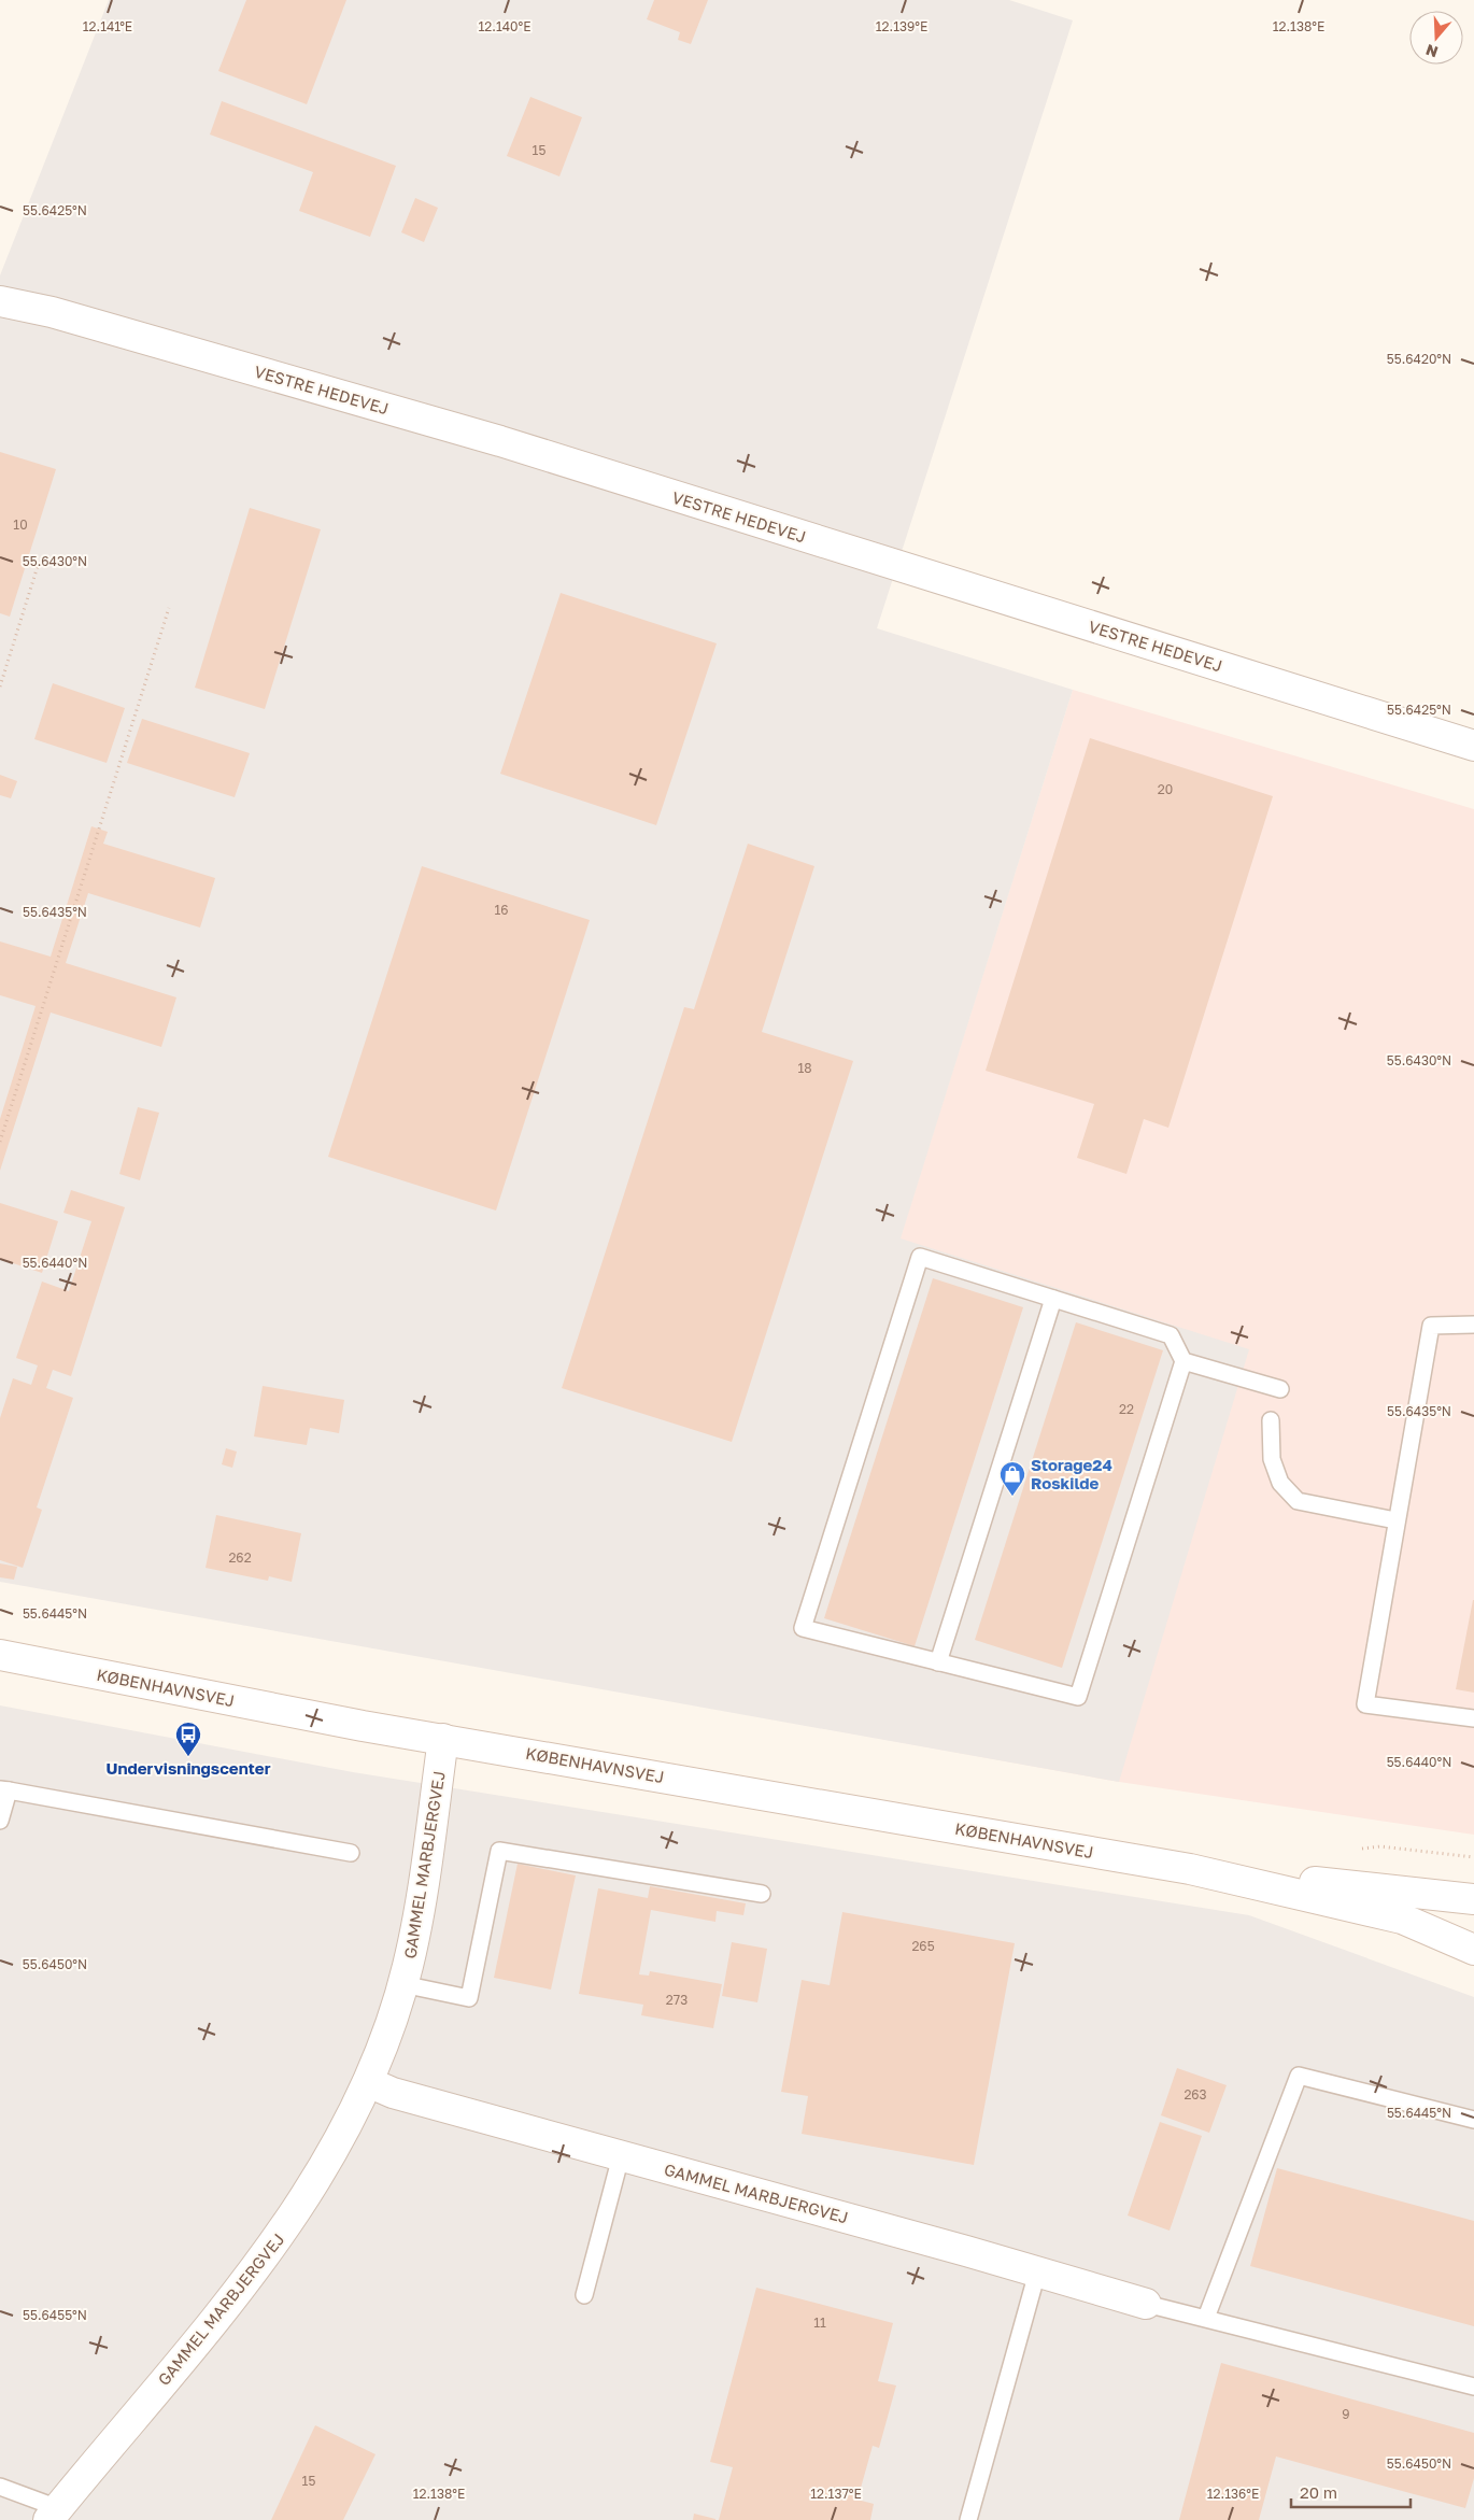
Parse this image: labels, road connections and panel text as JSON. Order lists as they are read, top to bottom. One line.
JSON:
{"streets":{"street":["VESTRE HEDEVEJ","KØBENHAVNSVEJ","GAMMEL MARBJERGVEJ"]},"crossings":[["KØBENHAVNSVEJ","GAMMEL MARBJERGVEJ"]],"places":{"shop":["Storage24 Roskilde"],"bus stop":["Undervisningscenter"]},"house_numbers":["15","10","20","16","18","22","262","265","273","263","11","9","15"],"scale_bar":"20 m","north":"bottom","coordinates":["12.139°E","12.138°E","12.141°E","12.140°E","55.6425°N","55.6420°N","55.6430°N","55.6435°N","55.6440°N","55.6445°N","55.6450°N","55.6455°N","12.137°E","12.136°E"]}
